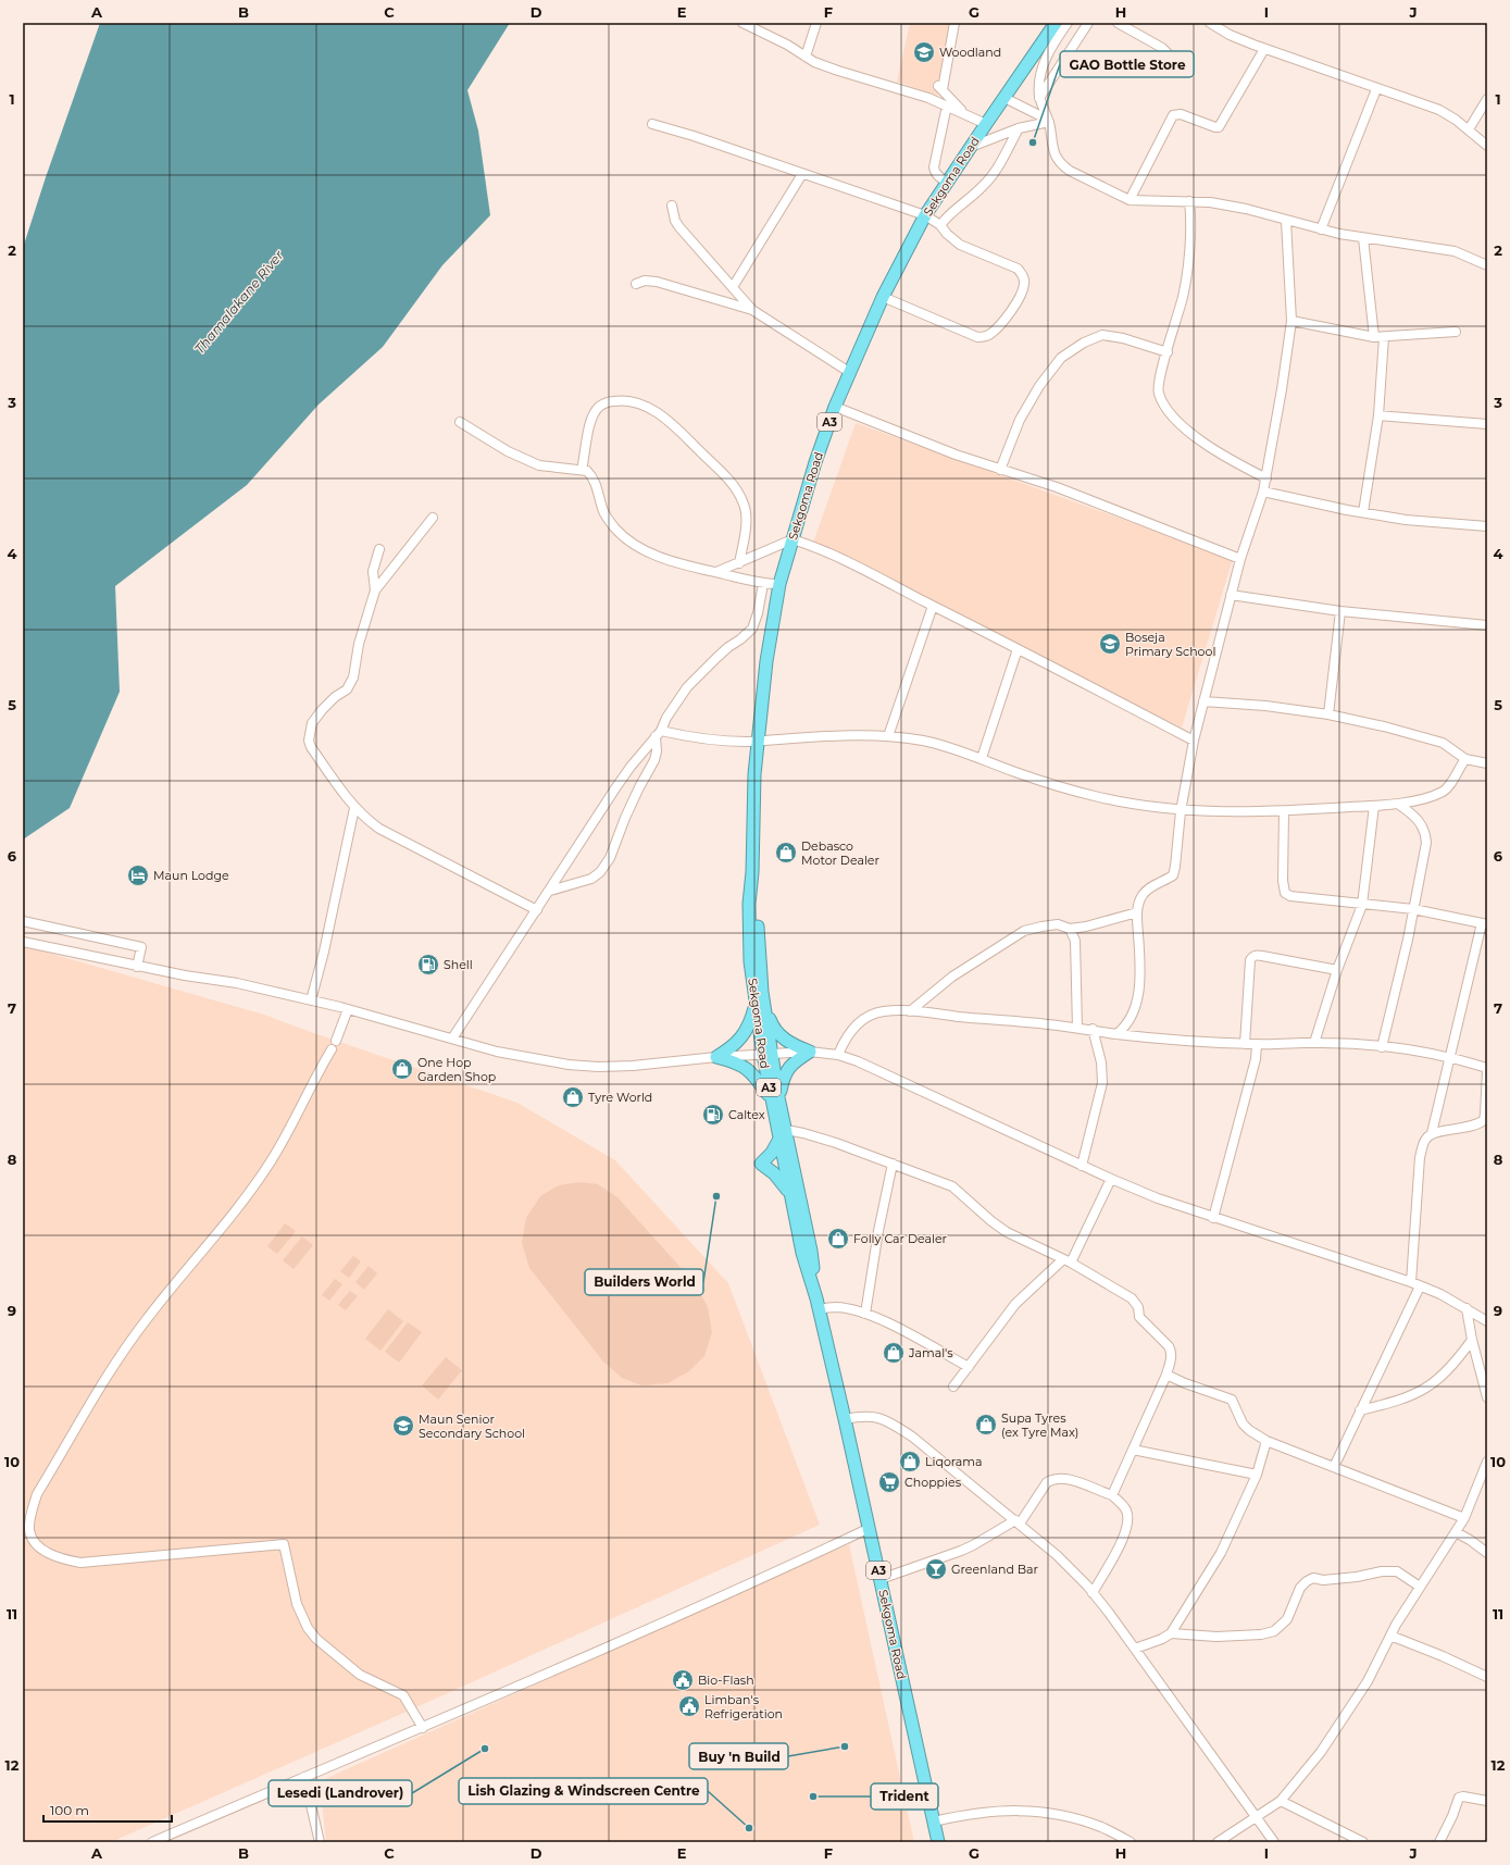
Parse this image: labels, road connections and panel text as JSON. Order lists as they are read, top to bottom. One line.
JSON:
{"streets":{"highway":["Sekgoma Road","A3"]},"water":["Thamalakane River"],"places":{"school or university":["Woodland","Boseja Primary School","Maun Senior Secondary School"],"other":["GAO Bottle Store","Builders World","Buy 'n Build","Lesedi (Landrover)","Trident","Lish Glazing & Windscreen Centre"],"shop":["Debasco Motor Dealer","One Hop Garden Shop","Tyre World","Folly Car Dealer","Jamal's","Supa Tyres (ex Tyre Max)","Liqorama"],"hotel":["Maun Lodge"],"fuel station":["Shell","Caltex"],"supermarket":["Choppies"],"bar":["Greenland Bar"],"public building":["Bio-Flash","Limban's Refrigeration"]},"scale_bar":"100 m","grid":{"columns":["A","B","C","D","E","F","G","H","I","J"],"rows":["1","2","3","4","5","6","7","8","9","10","11","12"]}}
